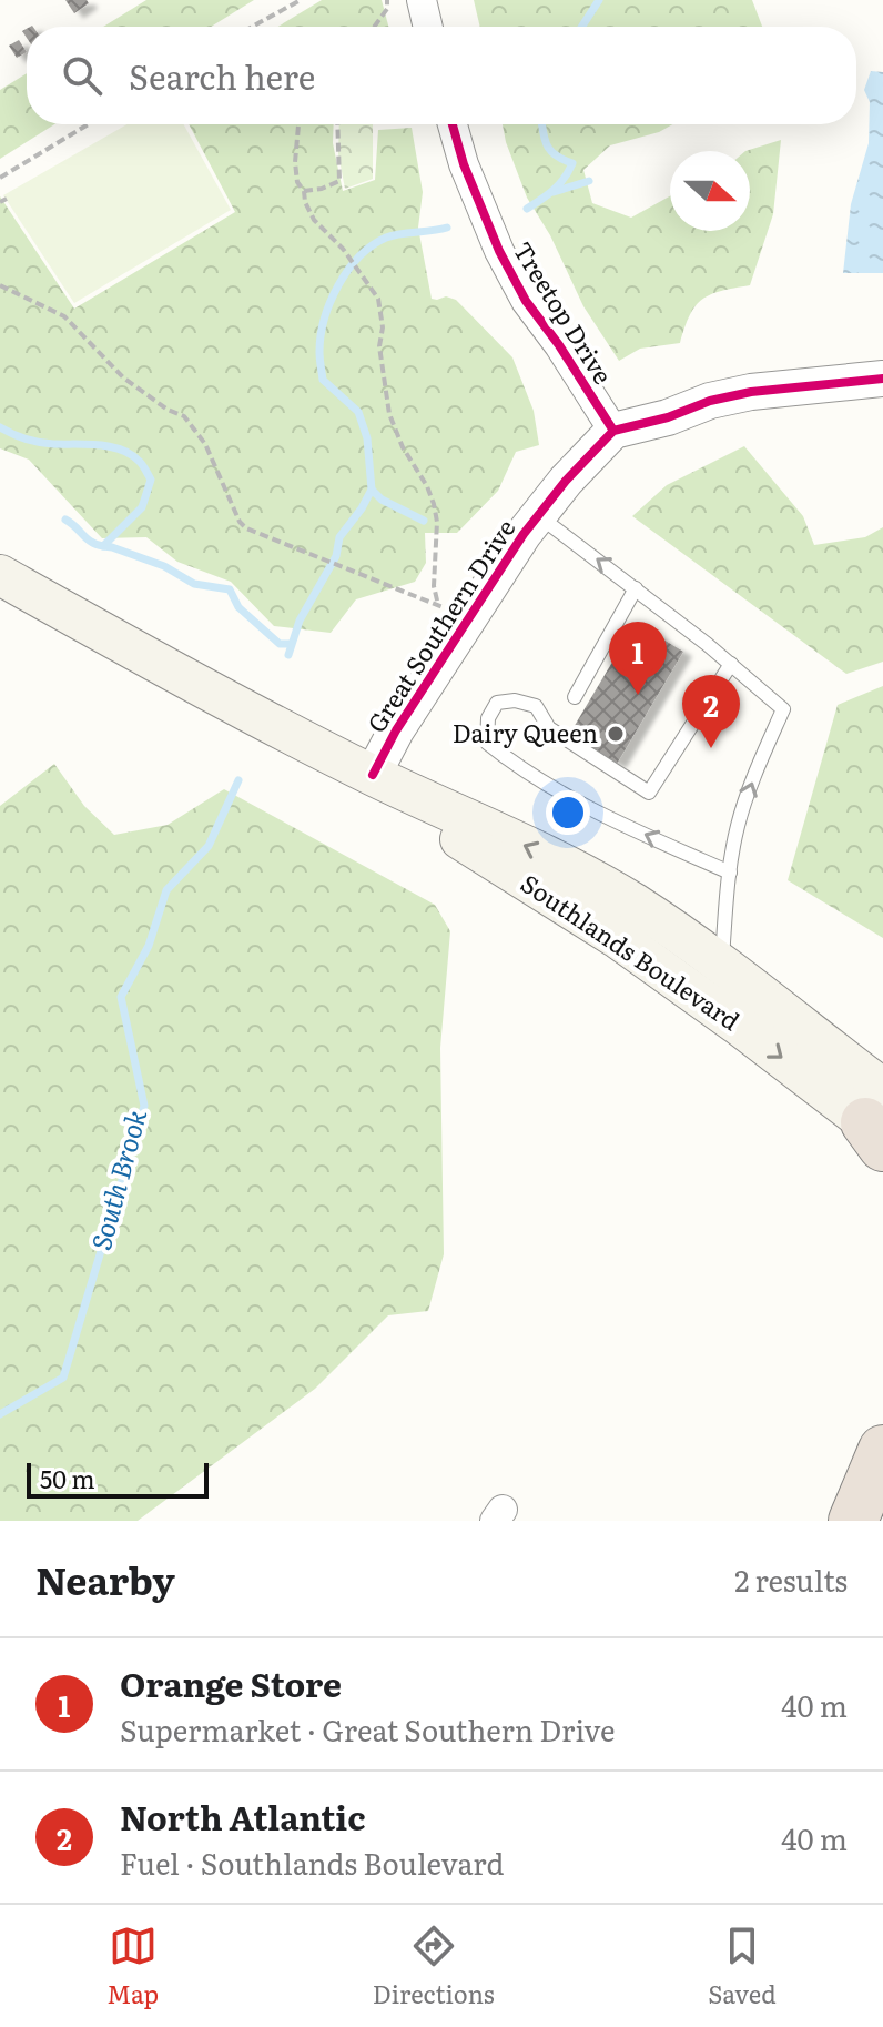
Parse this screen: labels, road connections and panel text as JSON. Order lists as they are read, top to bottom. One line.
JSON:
{"streets":{"main road":["Southlands Boulevard"],"street":["Treetop Drive","Great Southern Drive"]},"crossings":[["Treetop Drive","Great Southern Drive"],["Great Southern Drive","Southlands Boulevard"]],"water":["South Brook"],"places":["Dairy Queen"],"scale_bar":"50 m","north":"right","page":{"search":"Search here","pins":["1","2"],"scale":"50 m","heading":["Nearby","2 results"],"list":[{"mark":"1","name":"Orange Store","note":"Supermarket · Great Southern Drive","value":"40 m"},{"mark":"2","name":"North Atlantic","note":"Fuel · Southlands Boulevard","value":"40 m"}],"nav":["Map","Directions","Saved"]}}
